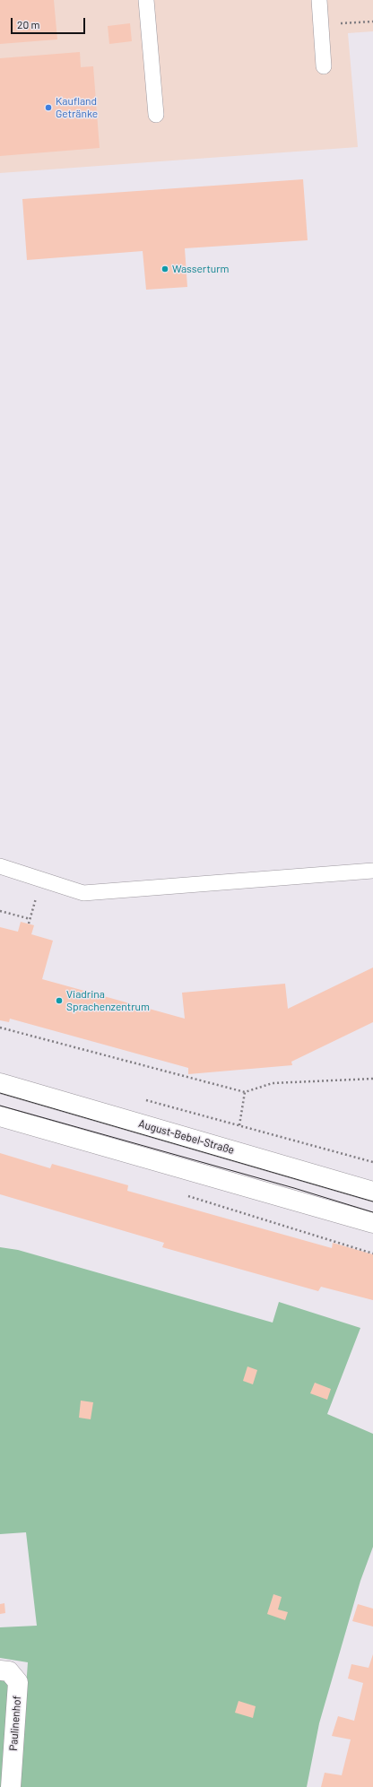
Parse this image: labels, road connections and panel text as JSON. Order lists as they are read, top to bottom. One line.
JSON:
{"streets":{"street":["August-Bebel-Straße","Paulinenhof"]},"places":["Kaufland Getränke","Wasserturm","Viadrina Sprachenzentrum"],"scale_bar":"20 m"}
